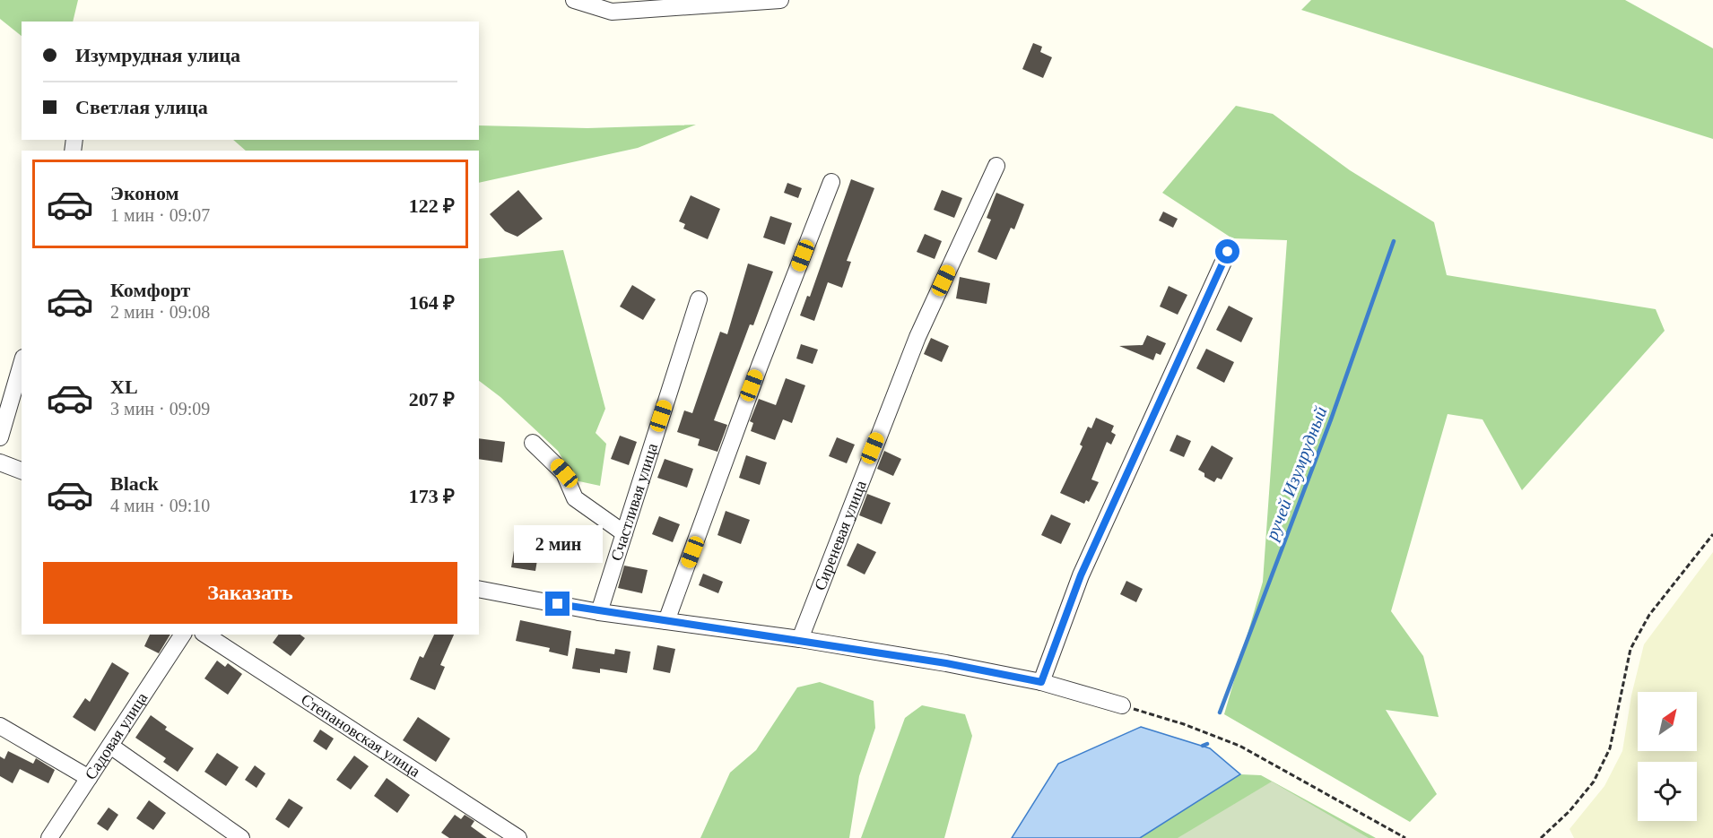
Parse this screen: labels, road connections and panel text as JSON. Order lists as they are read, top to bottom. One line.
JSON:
{"streets":{"street":["Счастливая улица","Сиреневая улица","Садовая улица","Степановская улица"]},"water":["ручей Изумрудный"],"north":"top right","page":{"banner":["Изумрудная улица","Светлая улица"],"list":[{"name":"Эконом","note":"1 мин · 09:07","value":"122 ₽"},{"name":"Комфорт","note":"2 мин · 09:08","value":"164 ₽"},{"name":"XL","note":"3 мин · 09:09","value":"207 ₽"},{"name":"Black","note":"4 мин · 09:10","value":"173 ₽"}],"bubble":"2 мин","buttons":"Заказать"}}
